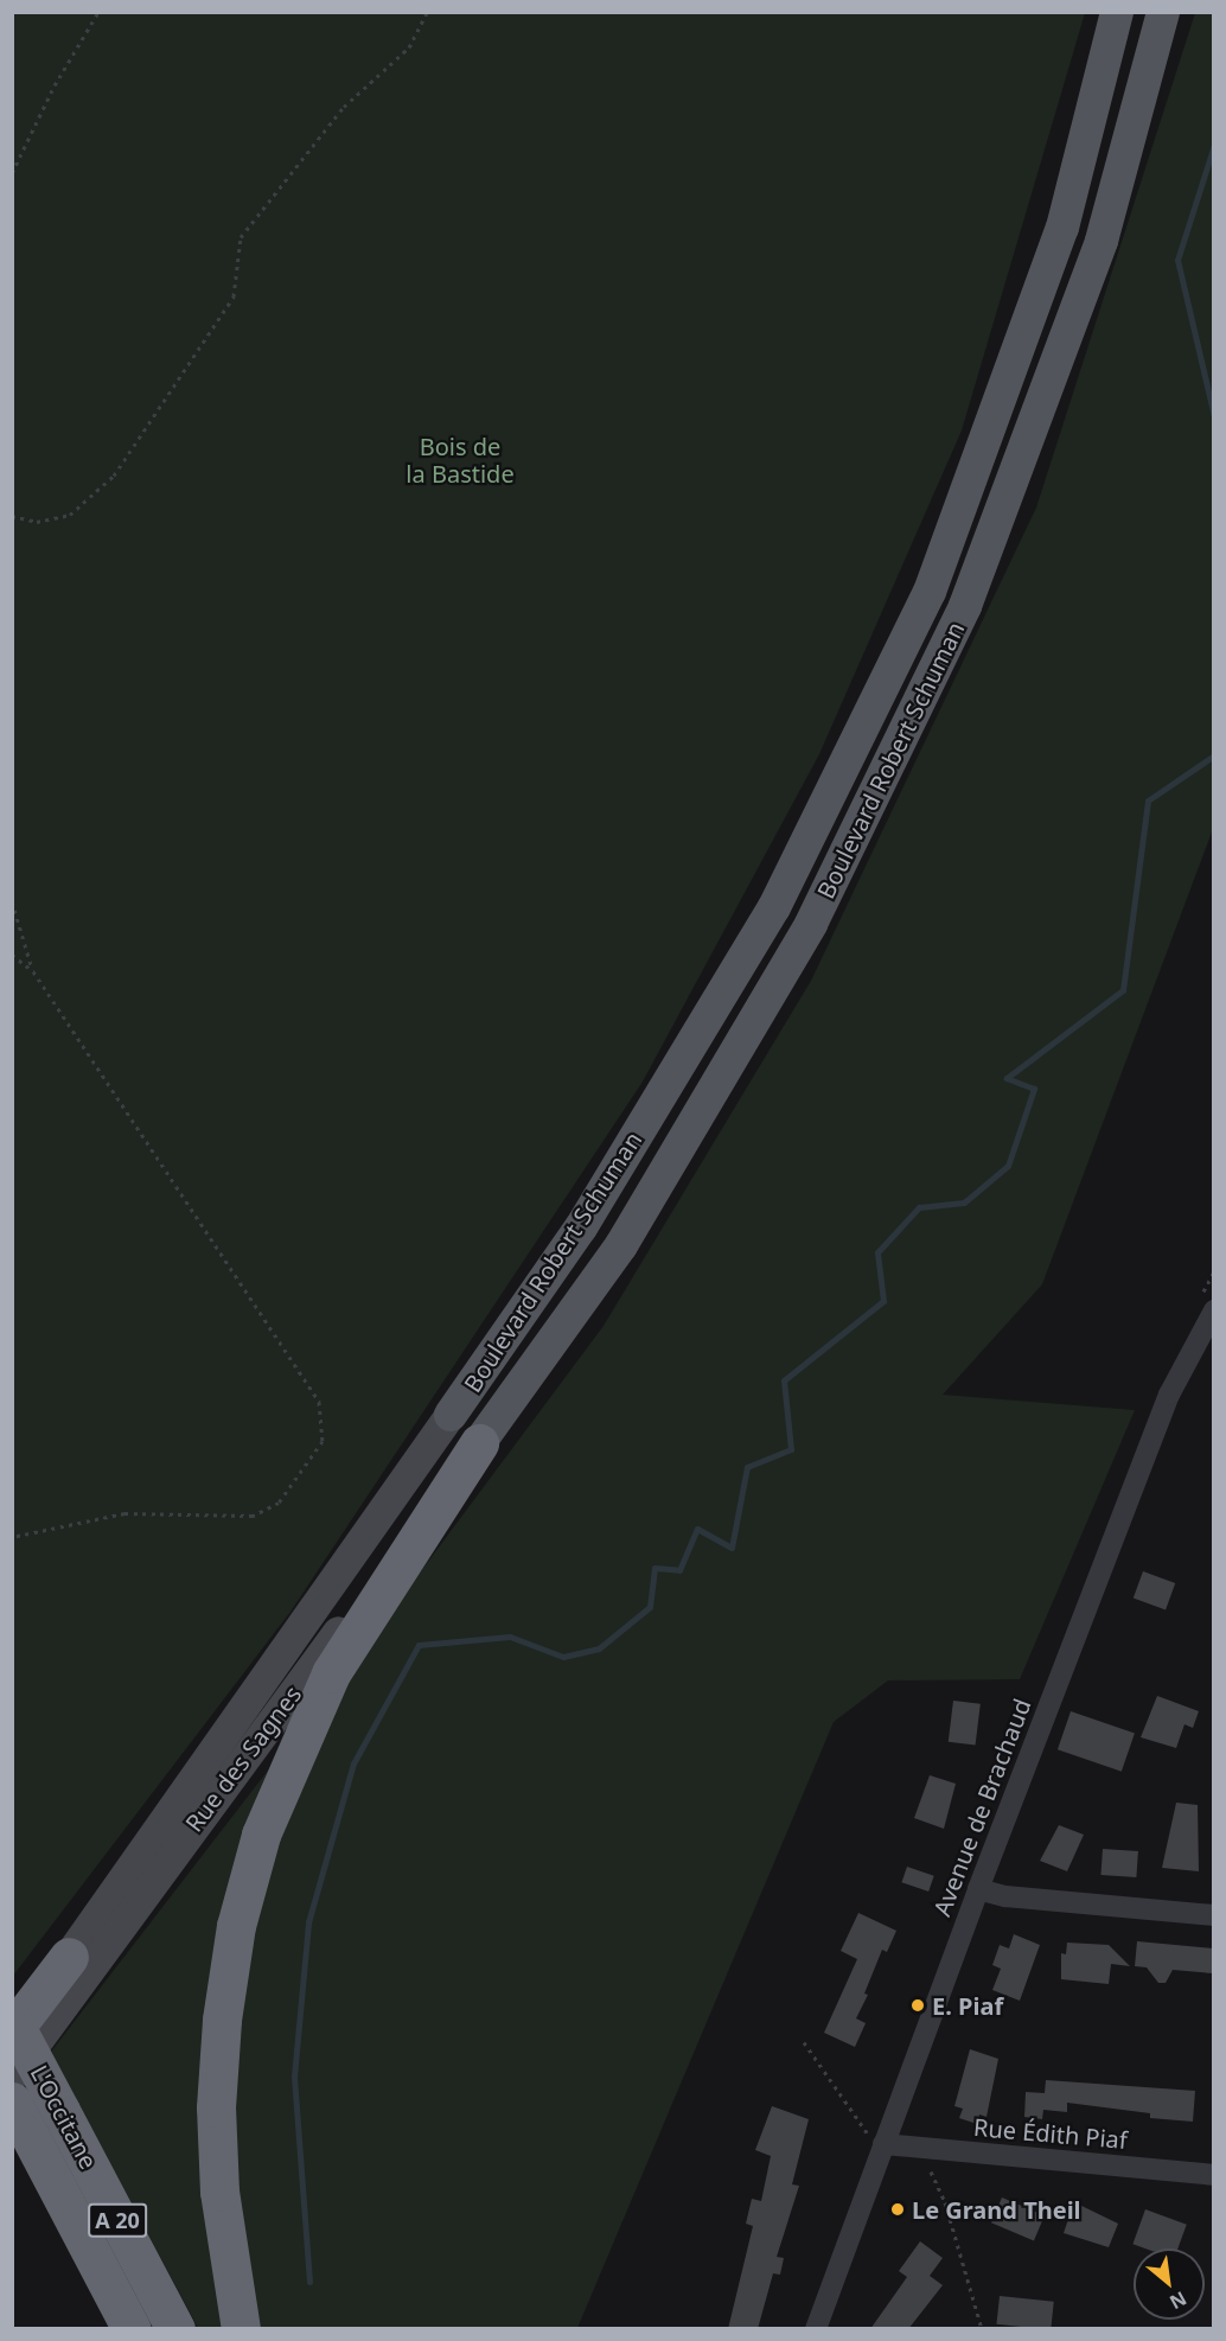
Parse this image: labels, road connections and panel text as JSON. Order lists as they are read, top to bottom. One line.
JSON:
{"streets":{"highway":["L'Occitane","A 20"],"main road":["Boulevard Robert Schuman"],"street":["Rue des Sagnes","Avenue de Brachaud","Rue Édith Piaf"]},"crossings":[["Boulevard Robert Schuman","Rue des Sagnes"],["Avenue de Brachaud","Rue Édith Piaf"]],"parks":["Bois de la Bastide"],"places":["E. Piaf","Le Grand Theil"],"north":"bottom right"}
